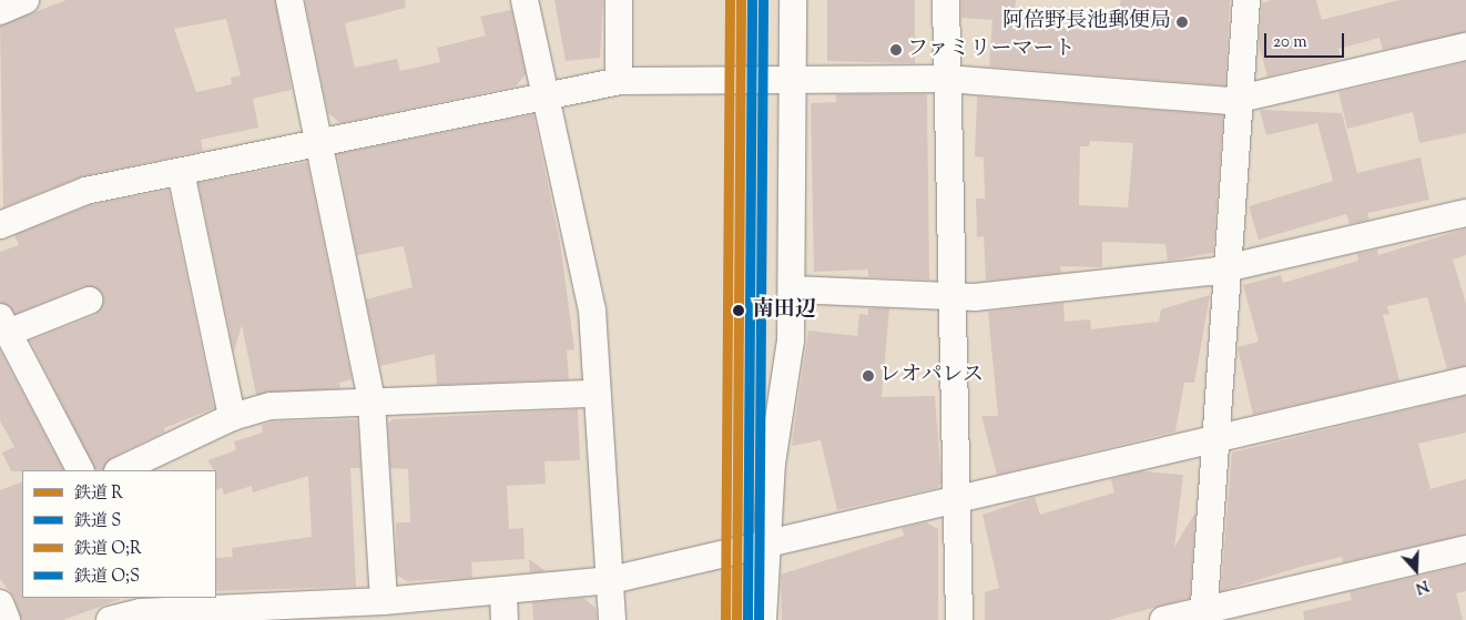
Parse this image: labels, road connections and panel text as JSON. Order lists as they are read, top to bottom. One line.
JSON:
{"places":["阿倍野長池郵便局","ファミリーマート","南田辺","レオパレス"],"lines":["rail line R","rail line S","rail line O;R","rail line O;S"],"legend":["鉄道 R","鉄道 S","鉄道 O;R","鉄道 O;S"],"scale_bar":"20 m","north":"bottom"}
